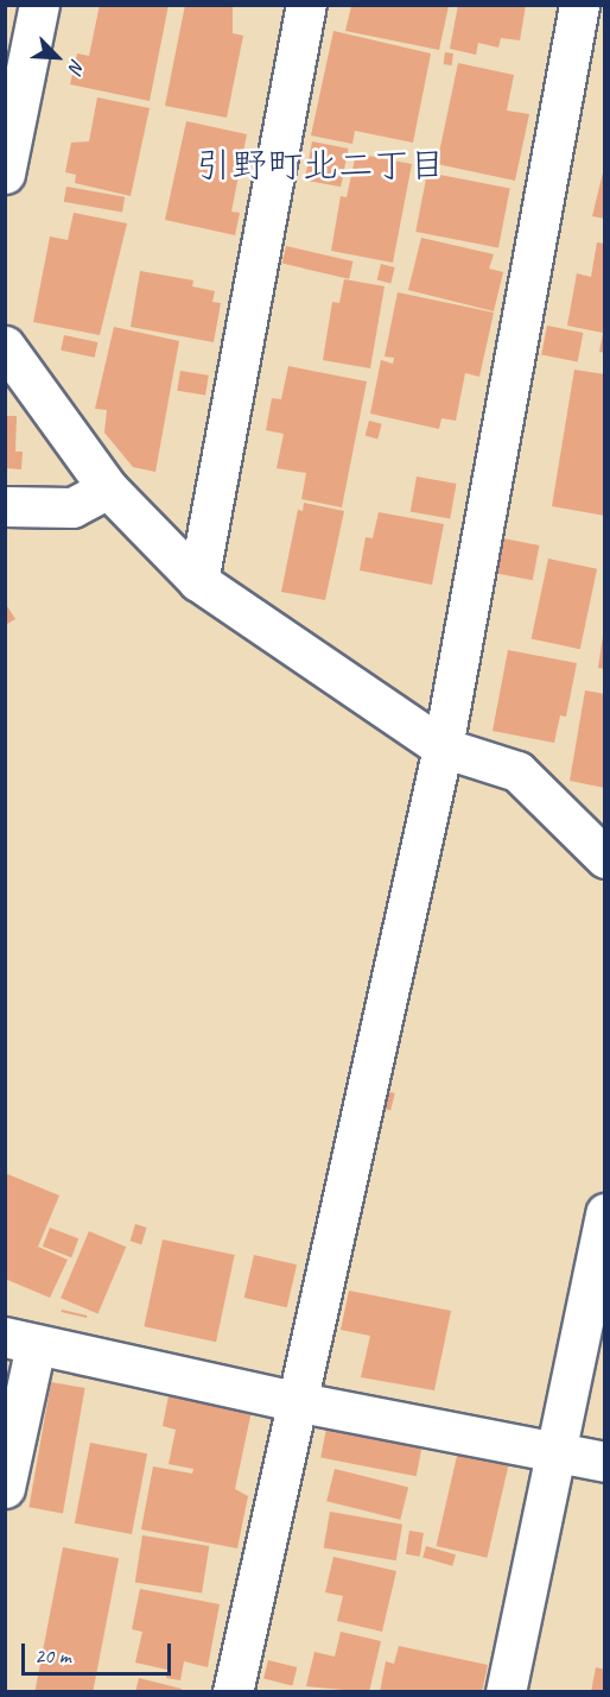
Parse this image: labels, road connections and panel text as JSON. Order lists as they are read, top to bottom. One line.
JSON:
{"districts":["引野町北二丁目"],"scale_bar":"20 m","north":"bottom right"}
